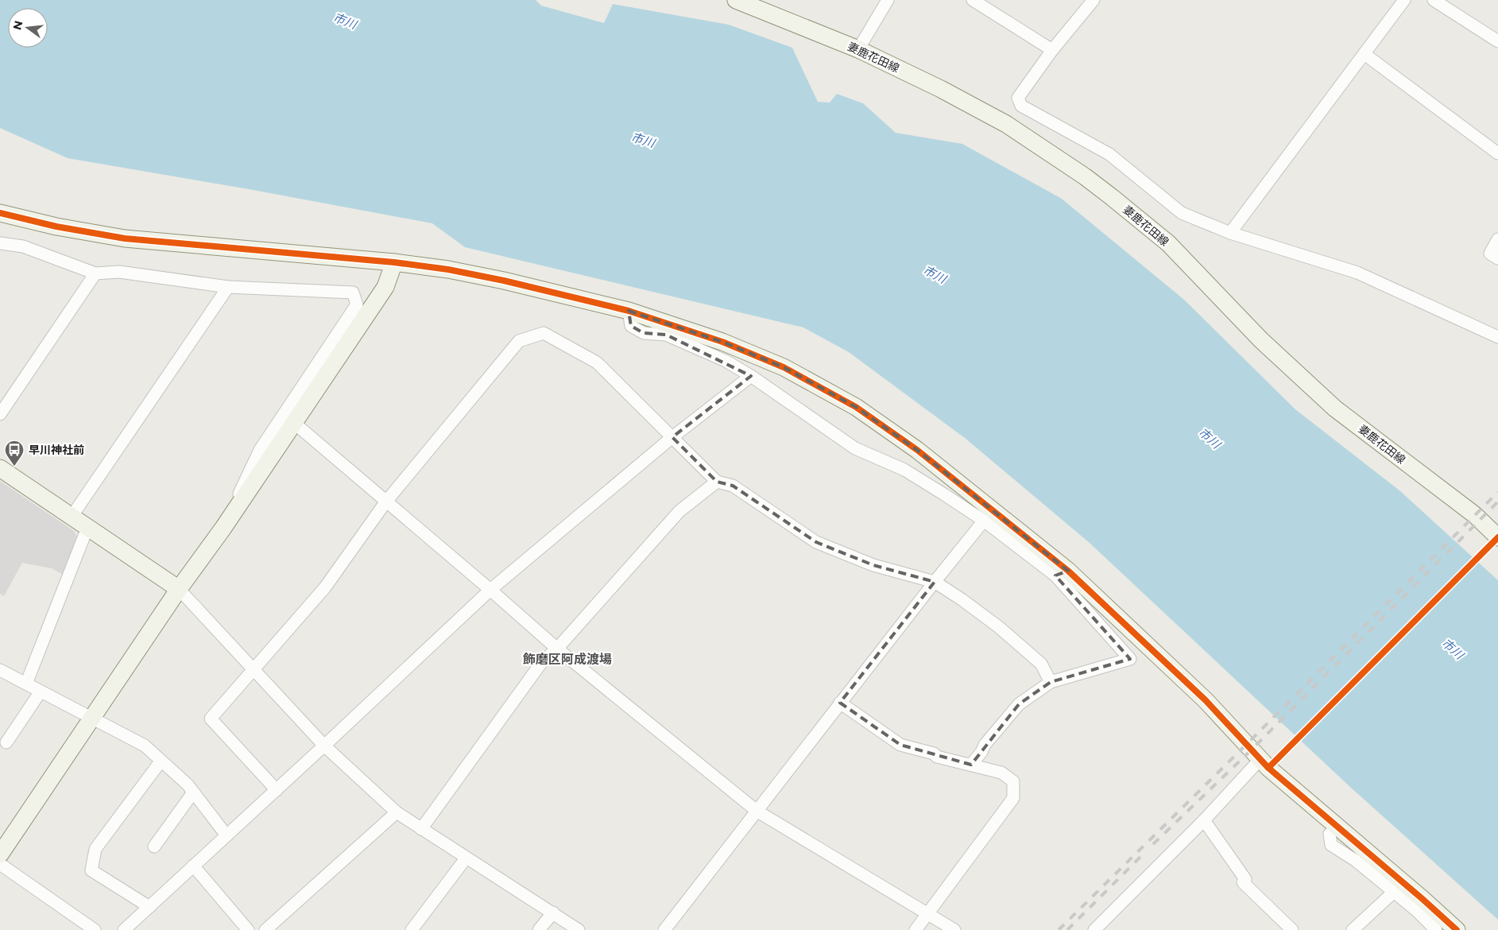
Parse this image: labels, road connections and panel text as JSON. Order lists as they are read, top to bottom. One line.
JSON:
{"streets":{"street":["妻鹿花田線"]},"districts":["飾磨区阿成渡場"],"water":["市川"],"places":{"bus stop":["早川神社前"]},"north":"left"}
